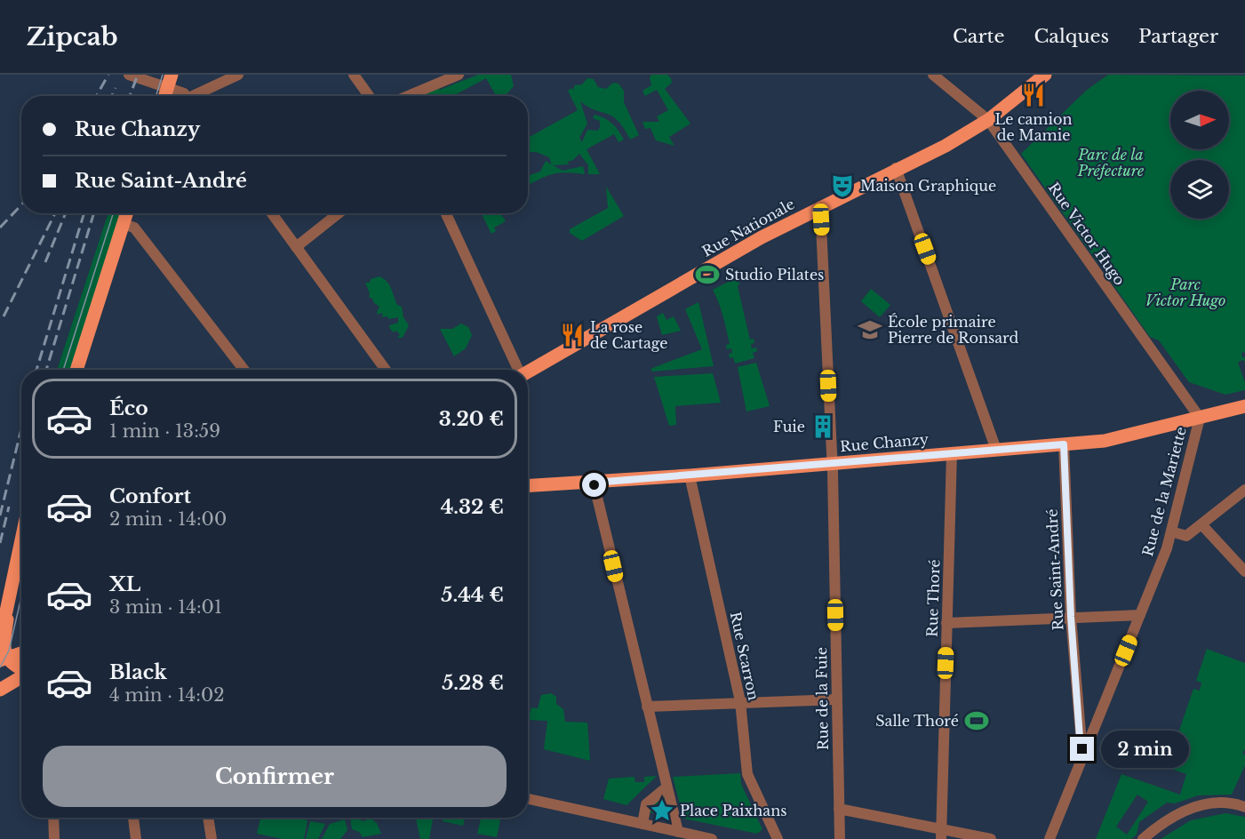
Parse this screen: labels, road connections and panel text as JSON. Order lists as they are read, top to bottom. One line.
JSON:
{"streets":{"main road":["Rue Nationale","Rue Chanzy"],"street":["Rue Victor Hugo","Rue de la Mariette","Rue Saint-André","Rue Thoré","Rue Scarron","Rue de la Fuie"]},"crossings":[["Rue Nationale","Rue Victor Hugo"],["Rue Nationale","Rue de la Fuie"],["Rue Victor Hugo","Rue Chanzy"],["Rue Victor Hugo","Rue de la Mariette"],["Rue Chanzy","Rue de la Mariette"],["Rue Chanzy","Rue Saint-André"],["Rue Chanzy","Rue Thoré"],["Rue Chanzy","Rue Scarron"],["Rue Chanzy","Rue de la Fuie"],["Rue de la Mariette","Rue Saint-André"]],"parks":["Parc de la Préfecture","Parc Victor Hugo"],"places":{"restaurant":["Le camion de Mamie","La rose de Cartage"],"theatre":["Maison Graphique"],"sports":["Studio Pilates","Salle Thoré"],"school or university":["École primaire Pierre de Ronsard"],"building":["Fuie"],"place":["Place Paixhans"]},"north":"right","page":{"header":"Zipcab","nav":["Carte","Calques","Partager"],"banner":["Rue Chanzy","Rue Saint-André"],"list":[{"name":"Éco","note":"1 min · 13:59","value":"3.20 €"},{"name":"Confort","note":"2 min · 14:00","value":"4.32 €"},{"name":"XL","note":"3 min · 14:01","value":"5.44 €"},{"name":"Black","note":"4 min · 14:02","value":"5.28 €"}],"bubble":"2 min","buttons":"Confirmer"}}
